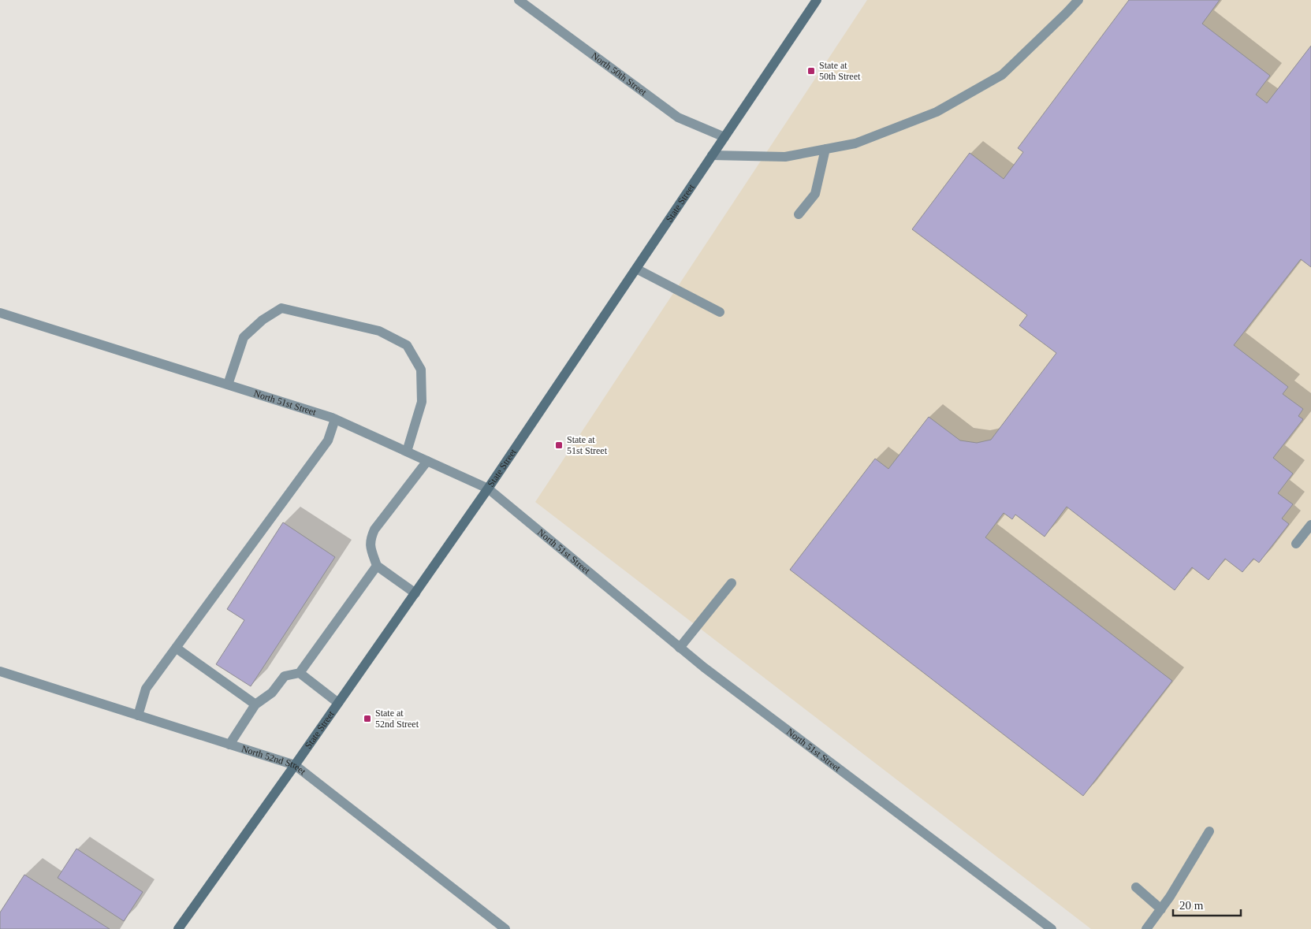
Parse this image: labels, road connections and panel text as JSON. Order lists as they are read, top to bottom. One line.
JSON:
{"streets":{"main road":["State Street"],"street":["North 50th Street","North 51st Street","North 52nd Street"]},"crossings":[["North 50th Street","State Street"],["State Street","North 51st Street"],["State Street","North 52nd Street"]],"places":{"transit":["State at 50th Street","State at 51st Street","State at 52nd Street"]},"scale_bar":"20 m"}
